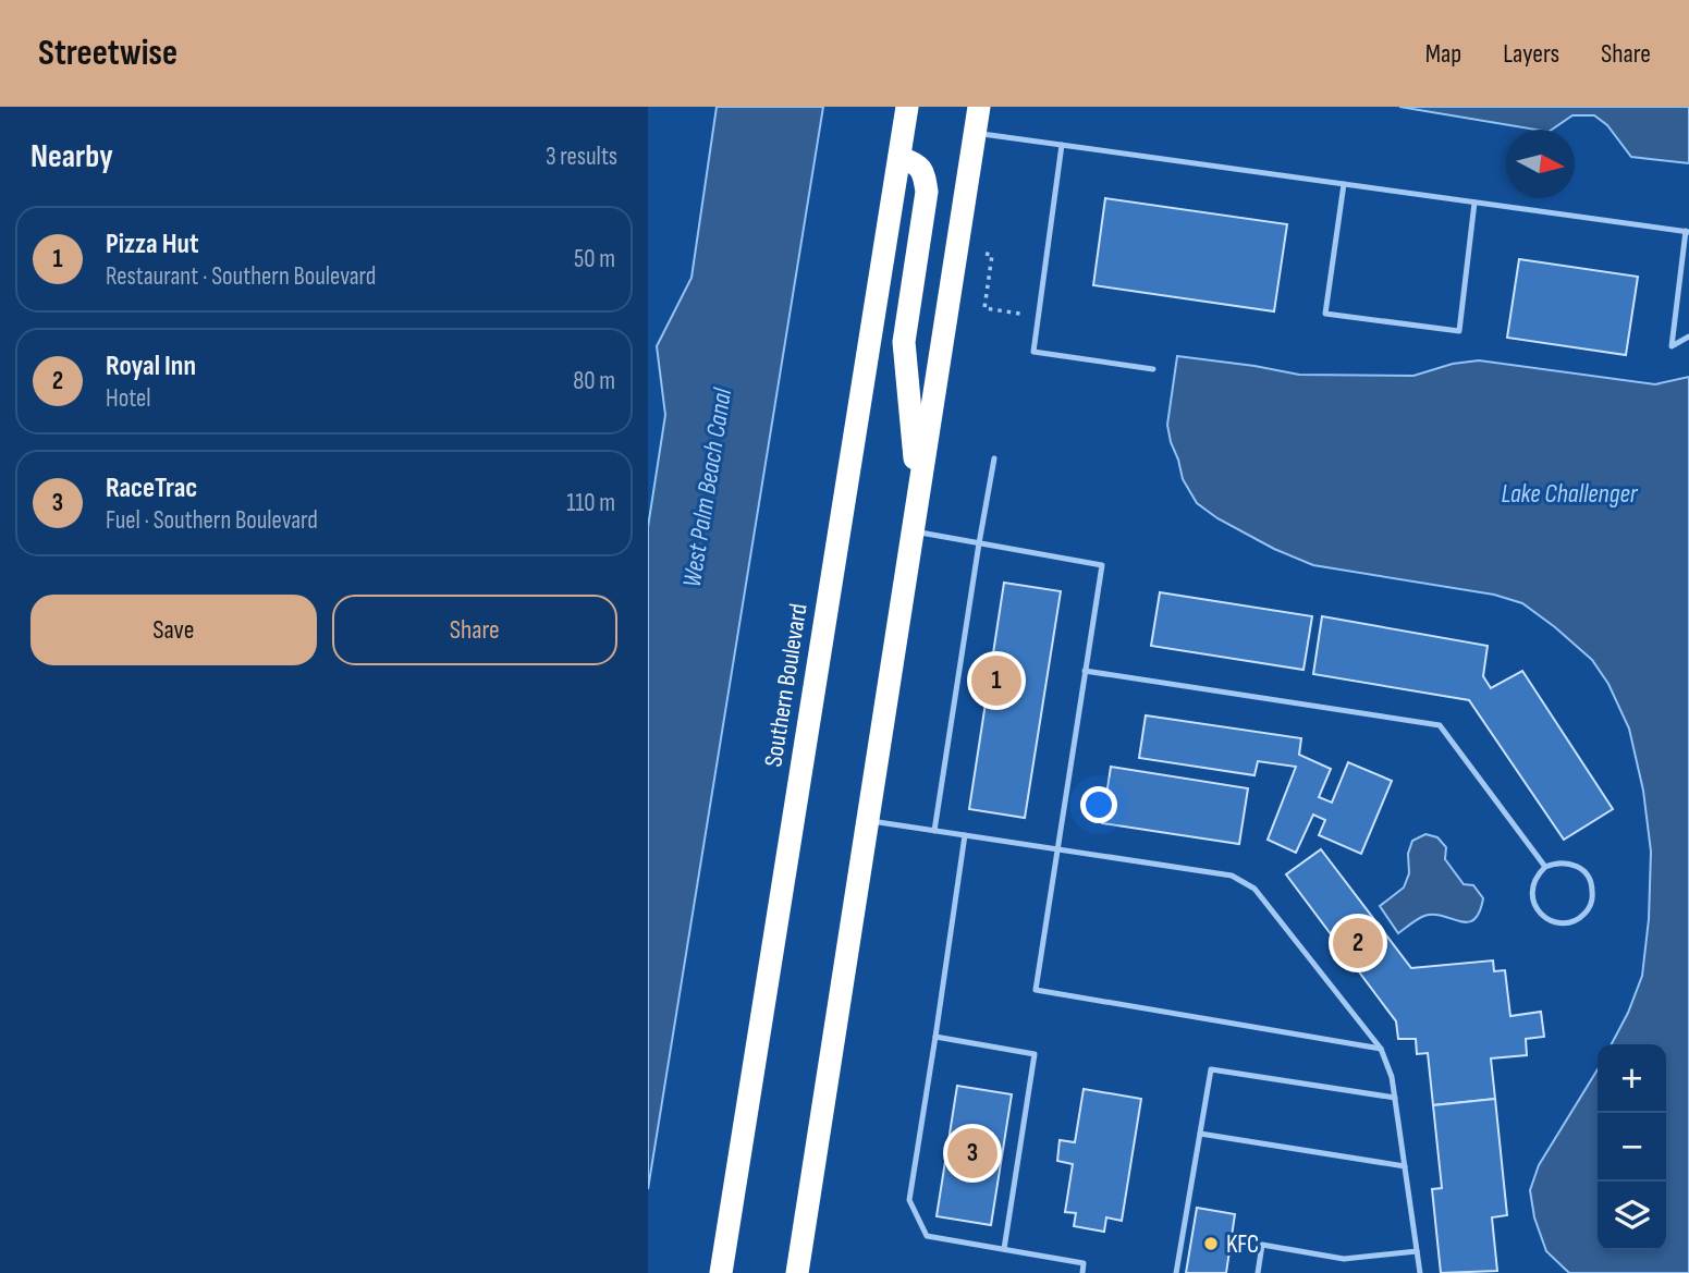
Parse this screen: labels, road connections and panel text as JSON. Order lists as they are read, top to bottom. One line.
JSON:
{"streets":{"highway":["Southern Boulevard"]},"water":["West Palm Beach Canal","Lake Challenger"],"places":["KFC"],"north":"right","page":{"header":"Streetwise","nav":["Map","Layers","Share"],"heading":["Nearby","3 results"],"list":[{"mark":"1","name":"Pizza Hut","note":"Restaurant · Southern Boulevard","value":"50 m"},{"mark":"2","name":"Royal Inn","note":"Hotel","value":"80 m"},{"mark":"3","name":"RaceTrac","note":"Fuel · Southern Boulevard","value":"110 m"}],"buttons":["Save","Share"],"pins":["1","2","3"],"map_buttons":["+","−"]}}
